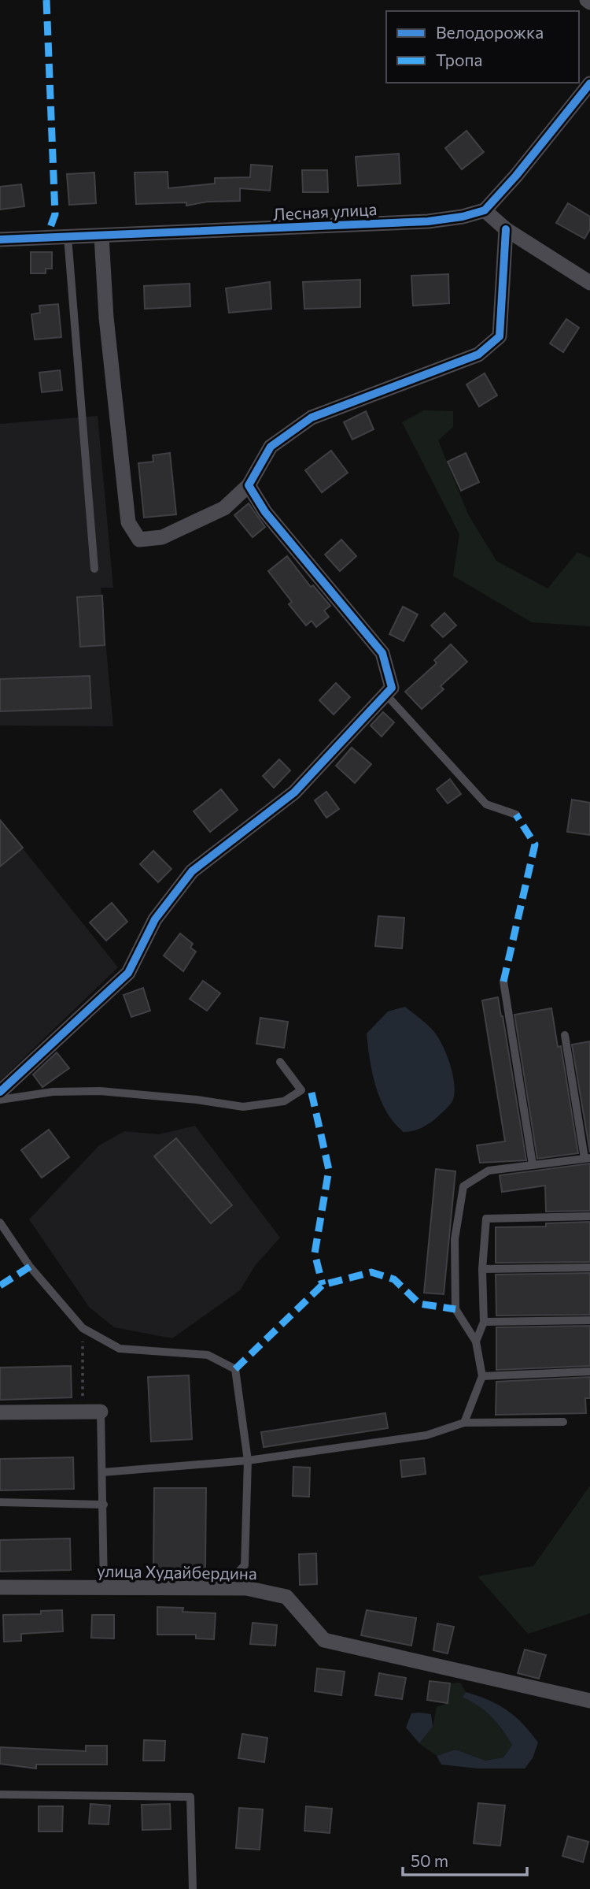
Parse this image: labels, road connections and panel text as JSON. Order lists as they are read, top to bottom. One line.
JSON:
{"streets":{"street":["Лесная улица","улица Худайбердина"]},"legend":["Велодорожка","Тропа"],"scale_bar":"50 m"}
